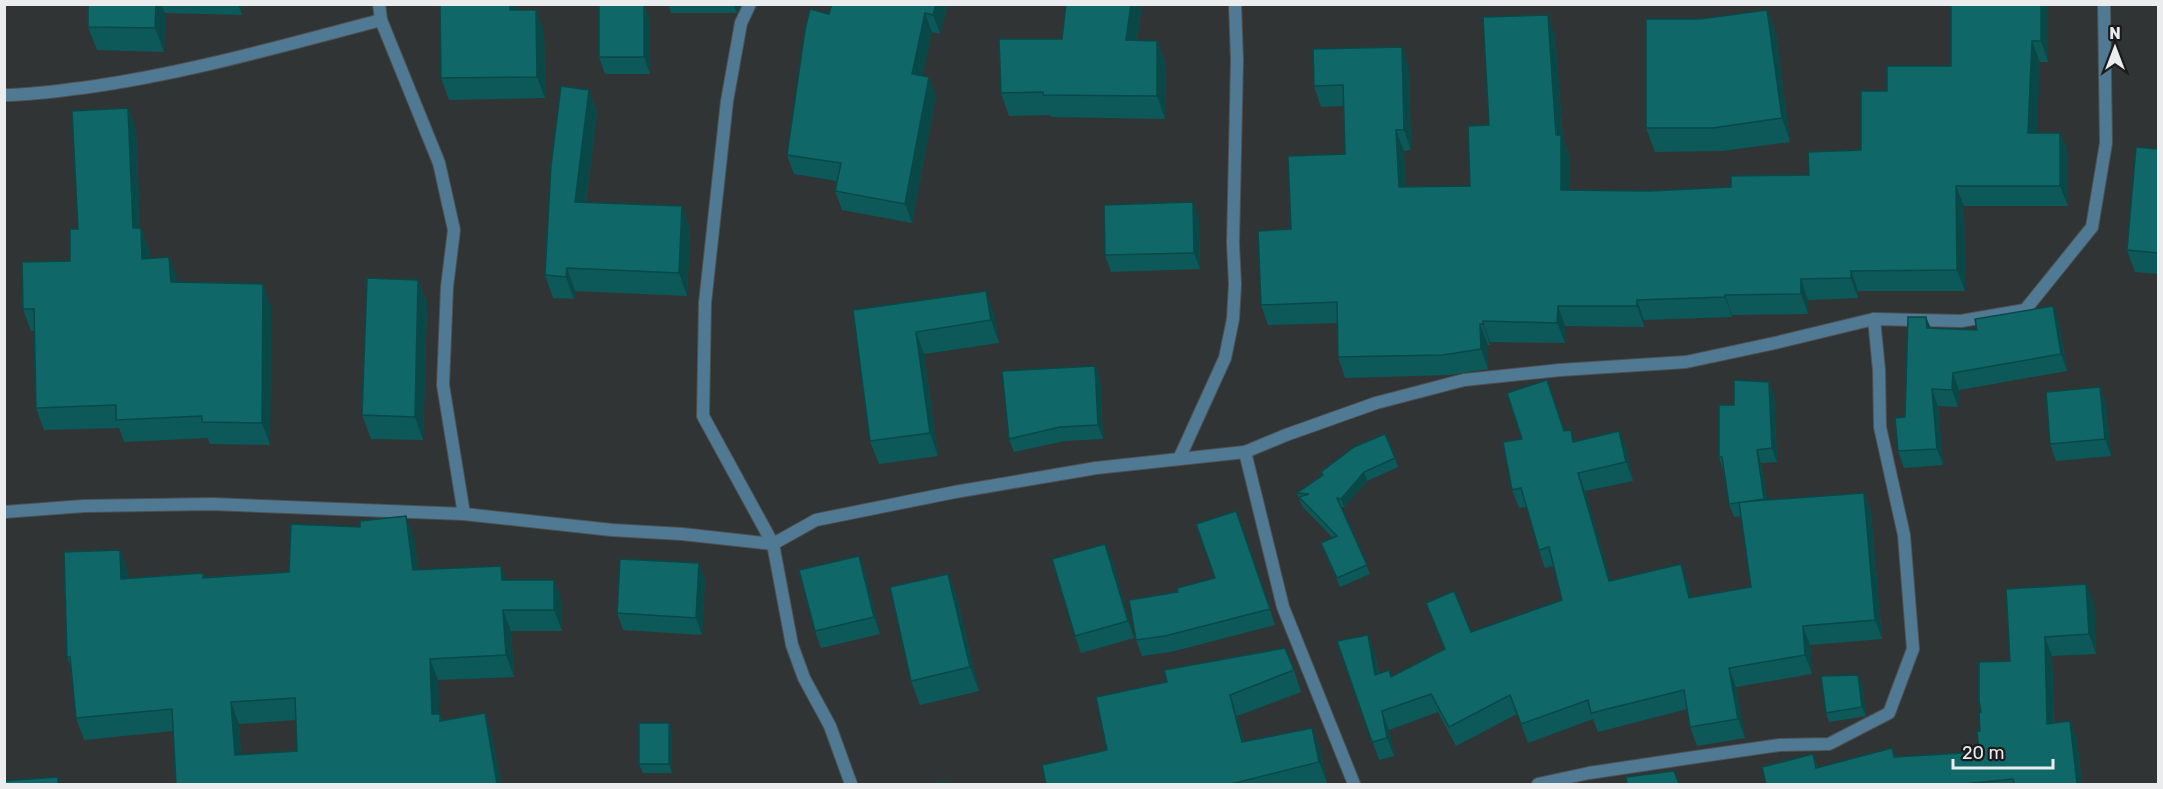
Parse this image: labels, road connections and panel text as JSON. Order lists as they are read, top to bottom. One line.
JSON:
{"scale_bar":"20 m","north":"top"}
